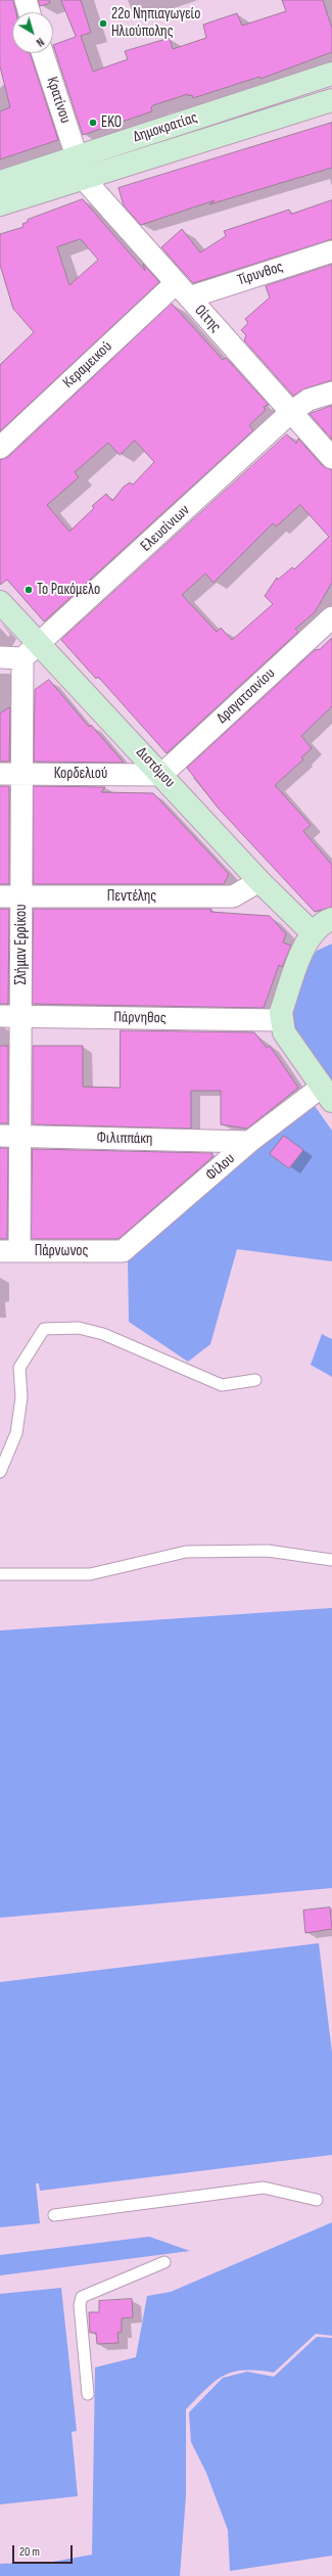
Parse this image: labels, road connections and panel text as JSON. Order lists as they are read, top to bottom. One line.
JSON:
{"streets":{"street":["Κρατίνου","Δημοκρατίας","Τίρυνθος","Οίτης","Κεραµεικού","Ελευσίνιων","Δραγατσανίου","Διστόμου","Κορδελιού","Πεντέλης","Σλήμαν Ερρίκου","Πάρνηθος","Φιλιππάκη","Φίλου","Πάρνωνος"]},"crossings":[["Κρατίνου","Δημοκρατίας"],["Δημοκρατίας","Οίτης"],["Τίρυνθος","Οίτης"],["Τίρυνθος","Κεραµεικού"],["Οίτης","Κεραµεικού"],["Οίτης","Ελευσίνιων"],["Ελευσίνιων","Διστόμου"],["Ελευσίνιων","Σλήμαν Ερρίκου"],["Δραγατσανίου","Διστόμου"],["Δραγατσανίου","Κορδελιού"],["Διστόμου","Κορδελιού"],["Διστόμου","Πεντέλης"],["Διστόμου","Σλήμαν Ερρίκου"],["Κορδελιού","Σλήμαν Ερρίκου"],["Πεντέλης","Σλήμαν Ερρίκου"],["Σλήμαν Ερρίκου","Πάρνηθος"],["Σλήμαν Ερρίκου","Φιλιππάκη"],["Σλήμαν Ερρίκου","Πάρνωνος"],["Φιλιππάκη","Φίλου"],["Φίλου","Πάρνωνος"]],"places":["22ο Νηπιαγωγείο Ηλιούπολης","EKO","Το Ρακόμελο"],"scale_bar":"20 m","north":"bottom right"}
